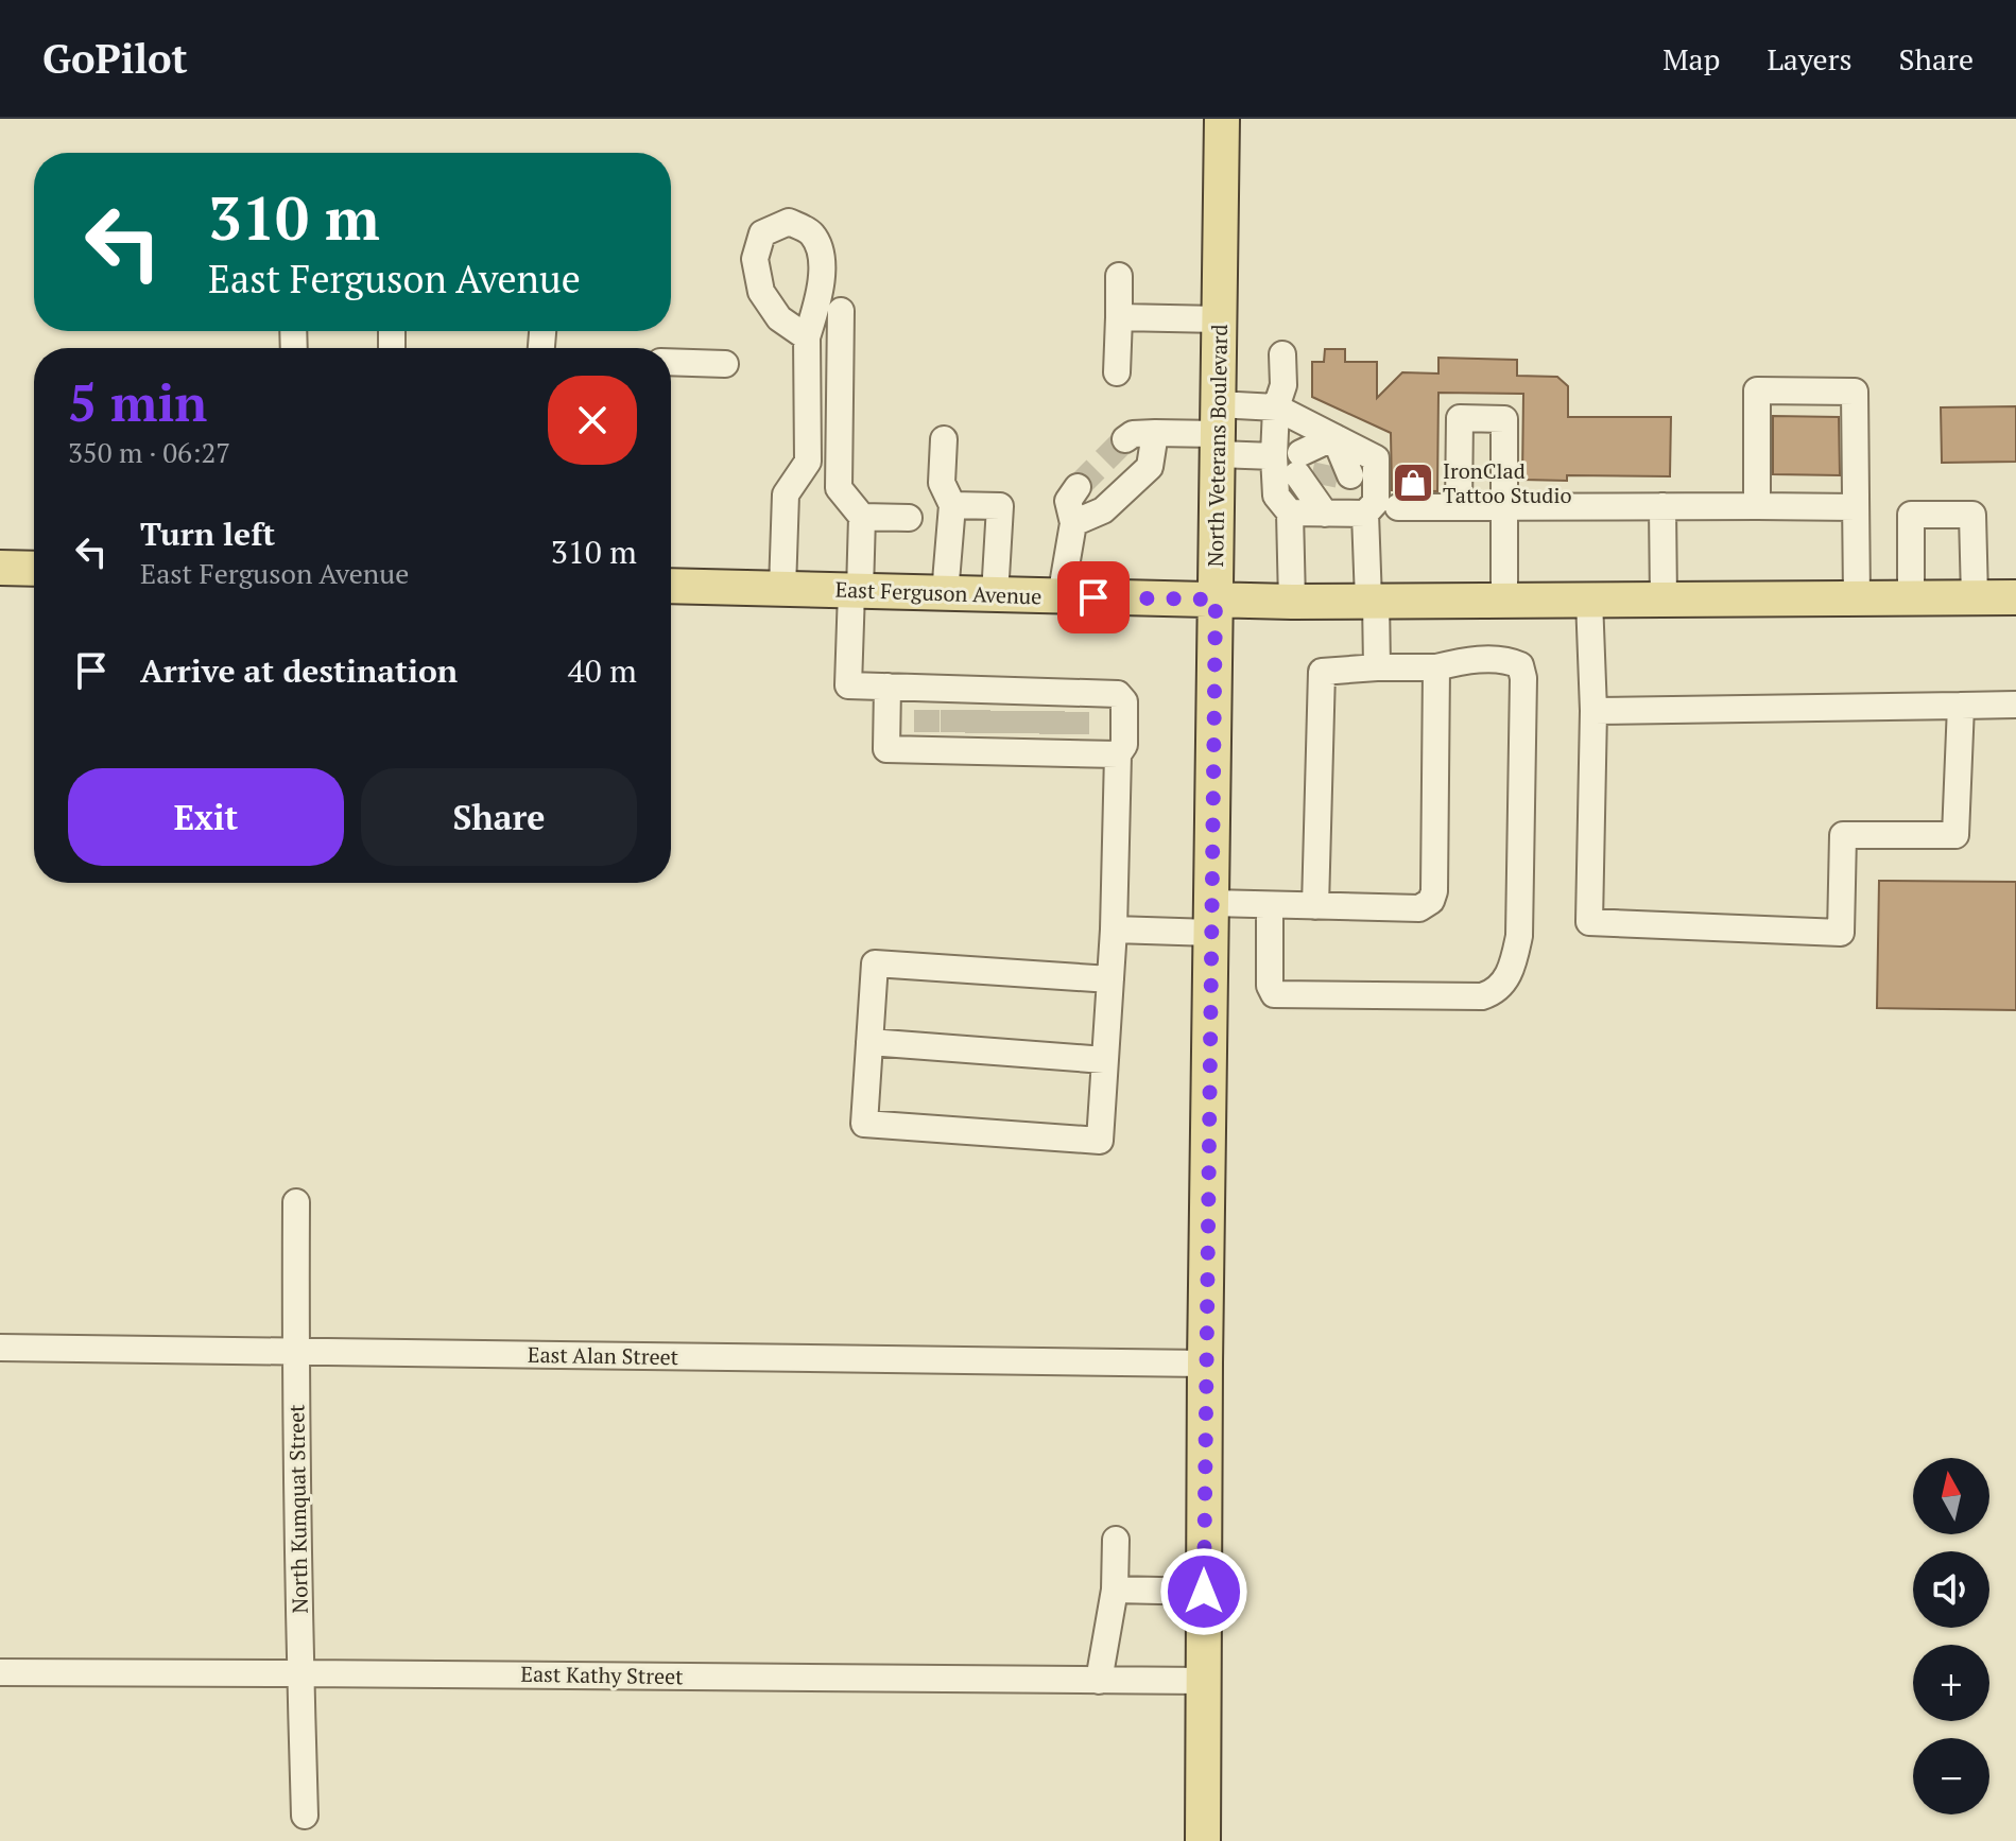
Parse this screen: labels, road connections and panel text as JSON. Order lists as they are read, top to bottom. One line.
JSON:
{"streets":{"main road":["North Veterans Boulevard","East Ferguson Avenue"],"street":["East Alan Street","North Kumquat Street","East Kathy Street"]},"crossings":[["North Veterans Boulevard","East Ferguson Avenue"],["North Veterans Boulevard","East Alan Street"],["North Veterans Boulevard","East Kathy Street"],["East Alan Street","North Kumquat Street"],["North Kumquat Street","East Kathy Street"]],"places":{"shop":["IronClad Tattoo Studio"]},"north":"top","page":{"header":"GoPilot","nav":["Map","Layers","Share"],"turn":["310 m","East Ferguson Avenue"],"heading":["5 min","350 m · 06:27"],"list":[{"name":"Turn left","note":"East Ferguson Avenue","value":"310 m"},{"name":"Arrive at destination","value":"40 m"}],"buttons":["Exit","Share"],"map_buttons":["+","−"]}}
